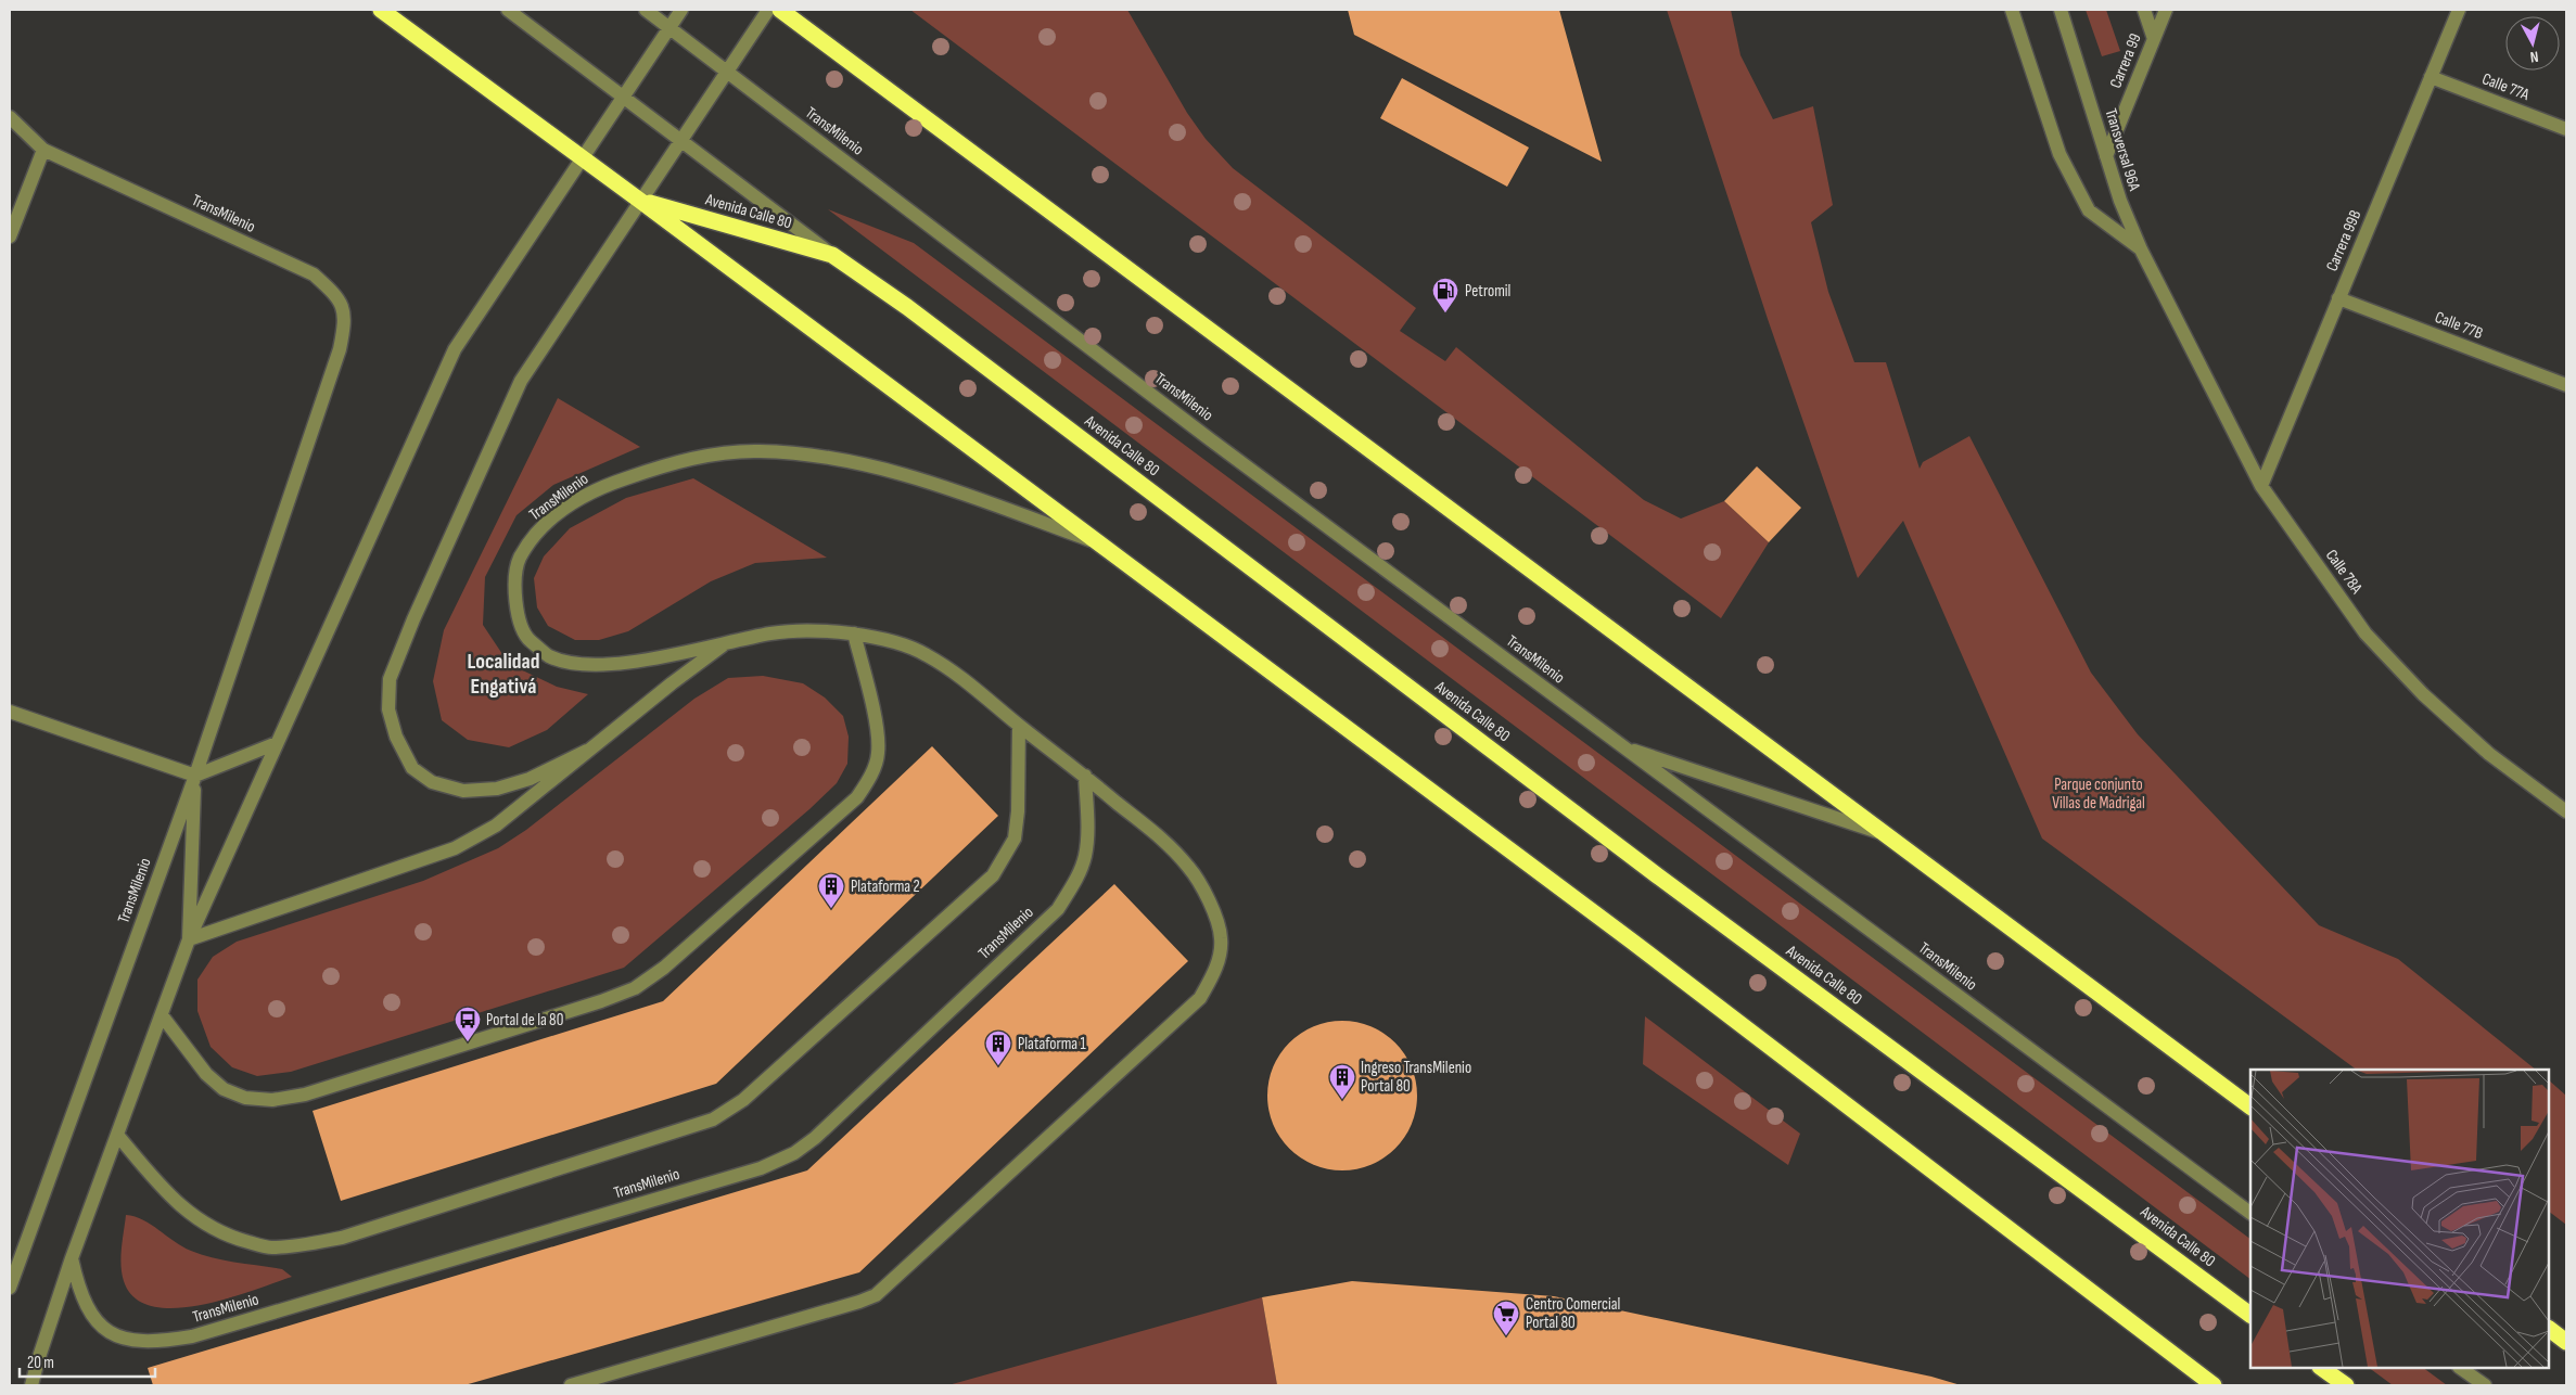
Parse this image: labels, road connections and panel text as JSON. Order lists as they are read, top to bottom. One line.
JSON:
{"streets":{"highway":["Avenida Calle 80"],"street":["Carrera 99","Calle 77A","TransMilenio","Transversal 96A","Carrera 99B","Calle 77B","Calle 78A"]},"crossings":[["Carrera 99","Transversal 96A"],["Calle 77A","Carrera 99B"],["TransMilenio","Avenida Calle 80"],["Transversal 96A","Calle 78A"],["Carrera 99B","Calle 77B"],["Carrera 99B","Calle 78A"]],"districts":["Localidad Engativá"],"parks":["Parque conjunto Villas de Madrigal"],"places":{"fuel station":["Petromil"],"building":["Plataforma 2","Plataforma 1","Ingreso TransMilenio Portal 80"],"bus stop":["Portal de la 80"],"supermarket":["Centro Comercial Portal 80"]},"scale_bar":"20 m","north":"bottom"}
